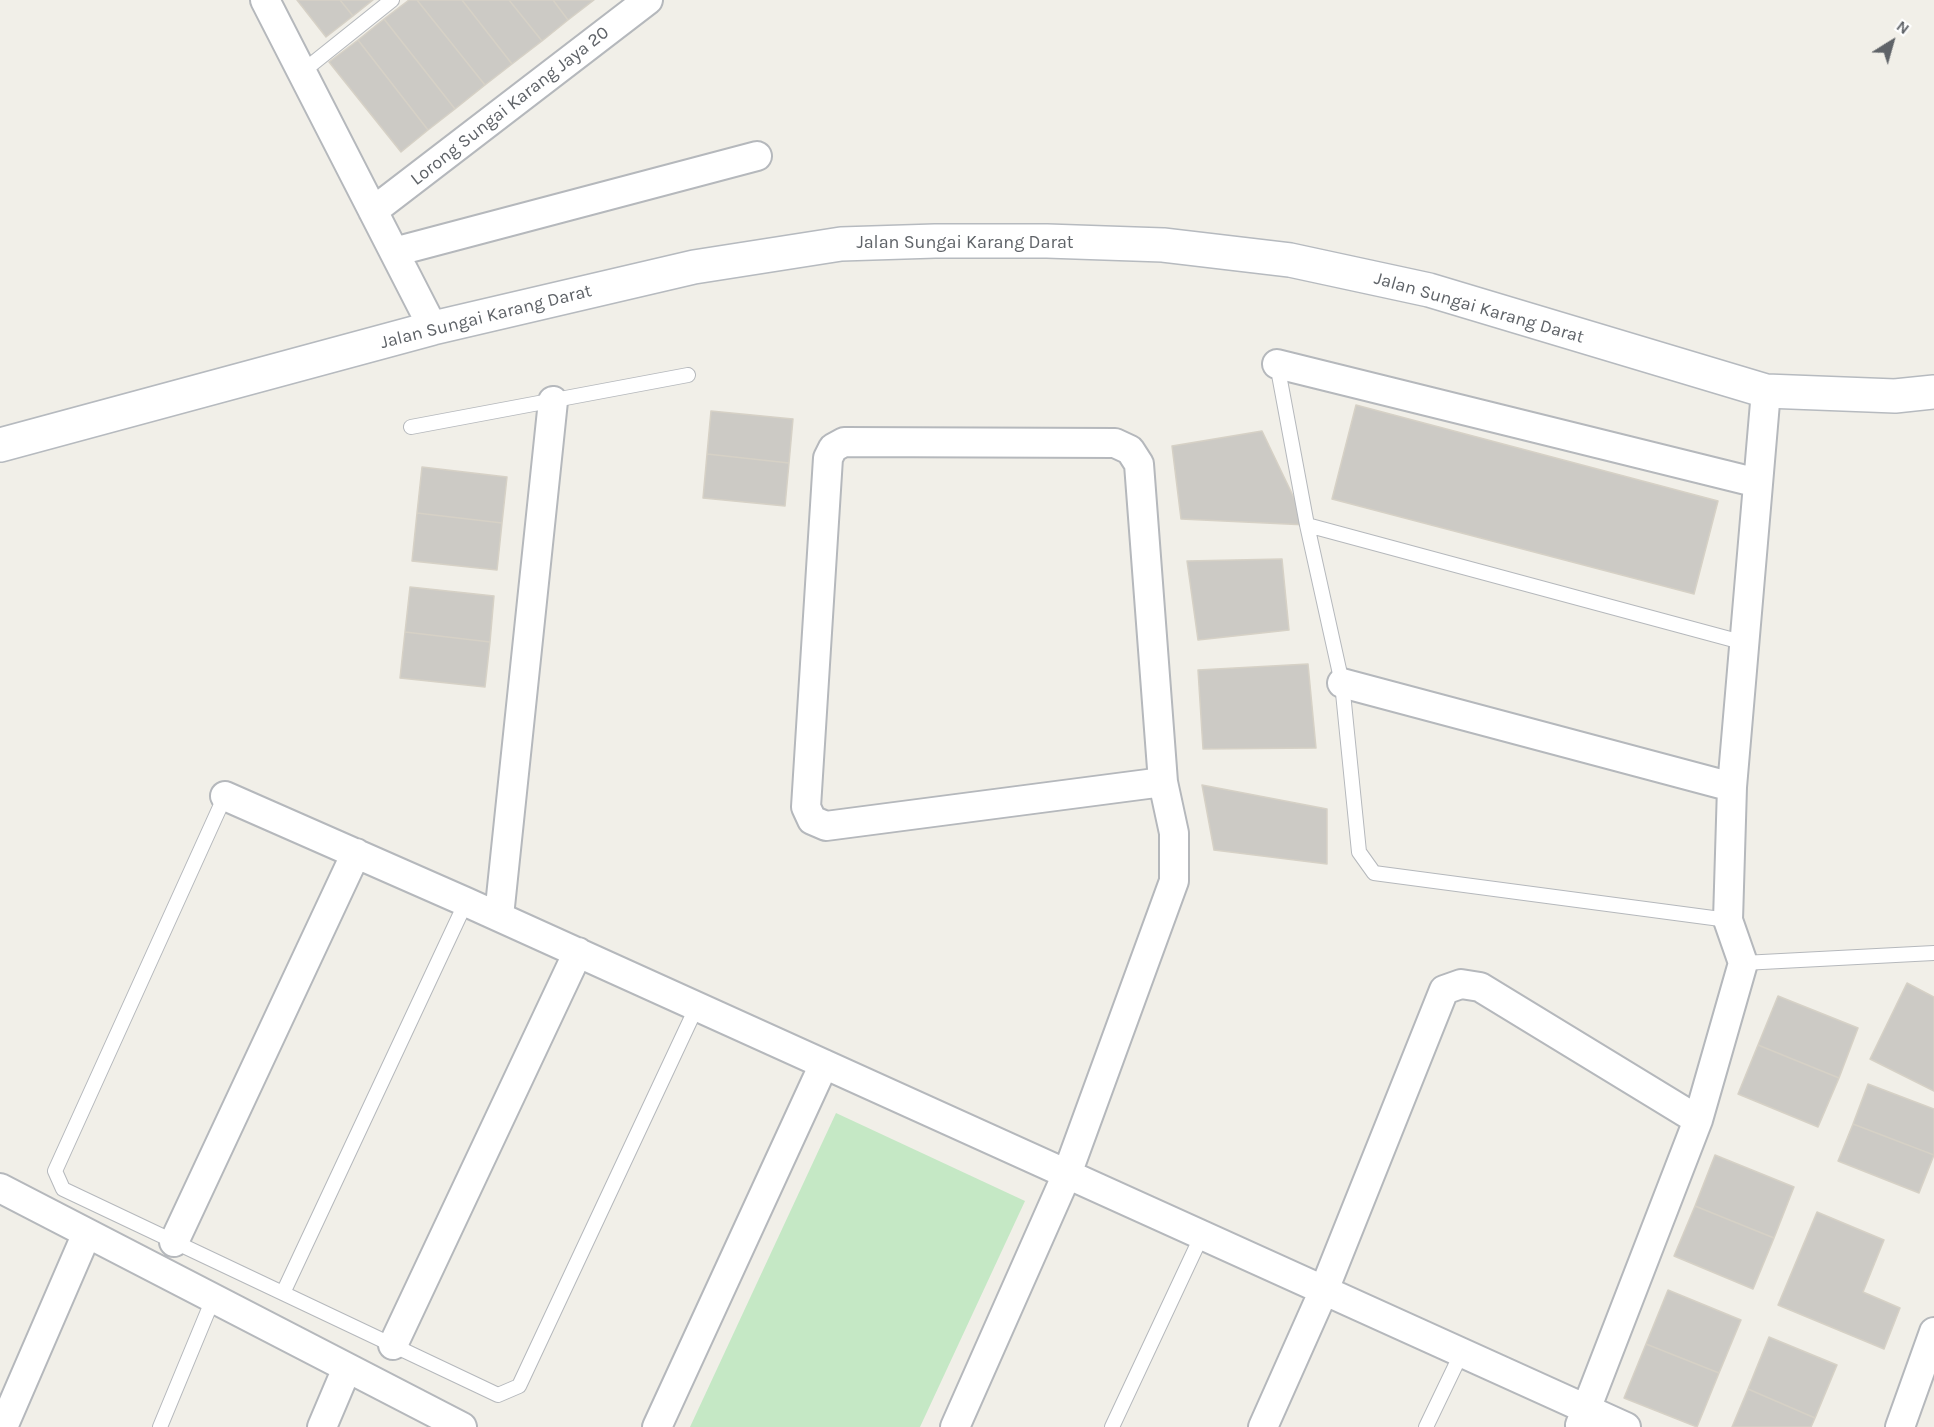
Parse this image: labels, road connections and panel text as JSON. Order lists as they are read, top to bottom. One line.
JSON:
{"streets":{"street":["Lorong Sungai Karang Jaya 20","Jalan Sungai Karang Darat"]},"north":"top right"}
